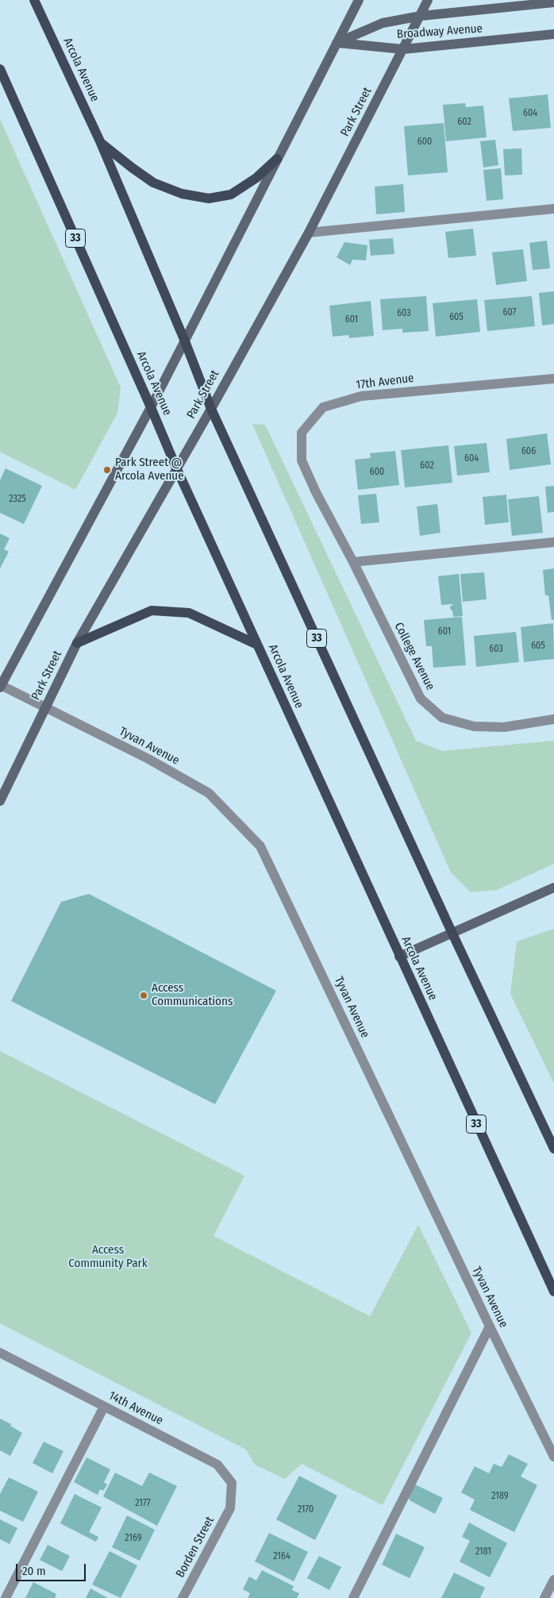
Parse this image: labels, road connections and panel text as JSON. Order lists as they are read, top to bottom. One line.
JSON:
{"streets":{"main road":["Arcola Avenue","33"],"street":["Broadway Avenue","Park Street","17th Avenue","College Avenue","Tyvan Avenue","14th Avenue","Borden Street"]},"crossings":[["Broadway Avenue","Park Street"],["Arcola Avenue","Park Street"],["Park Street","Tyvan Avenue"],["17th Avenue","College Avenue"],["14th Avenue","Borden Street"]],"parks":["Access Community Park"],"places":["Park Street @ Arcola Avenue","Access Communications"],"house_numbers":["604","602","600","607","603","605","601","606","604","602","600","2325","601","605","603","2189","2177","2170","2169","2181","2164"],"scale_bar":"20 m"}
